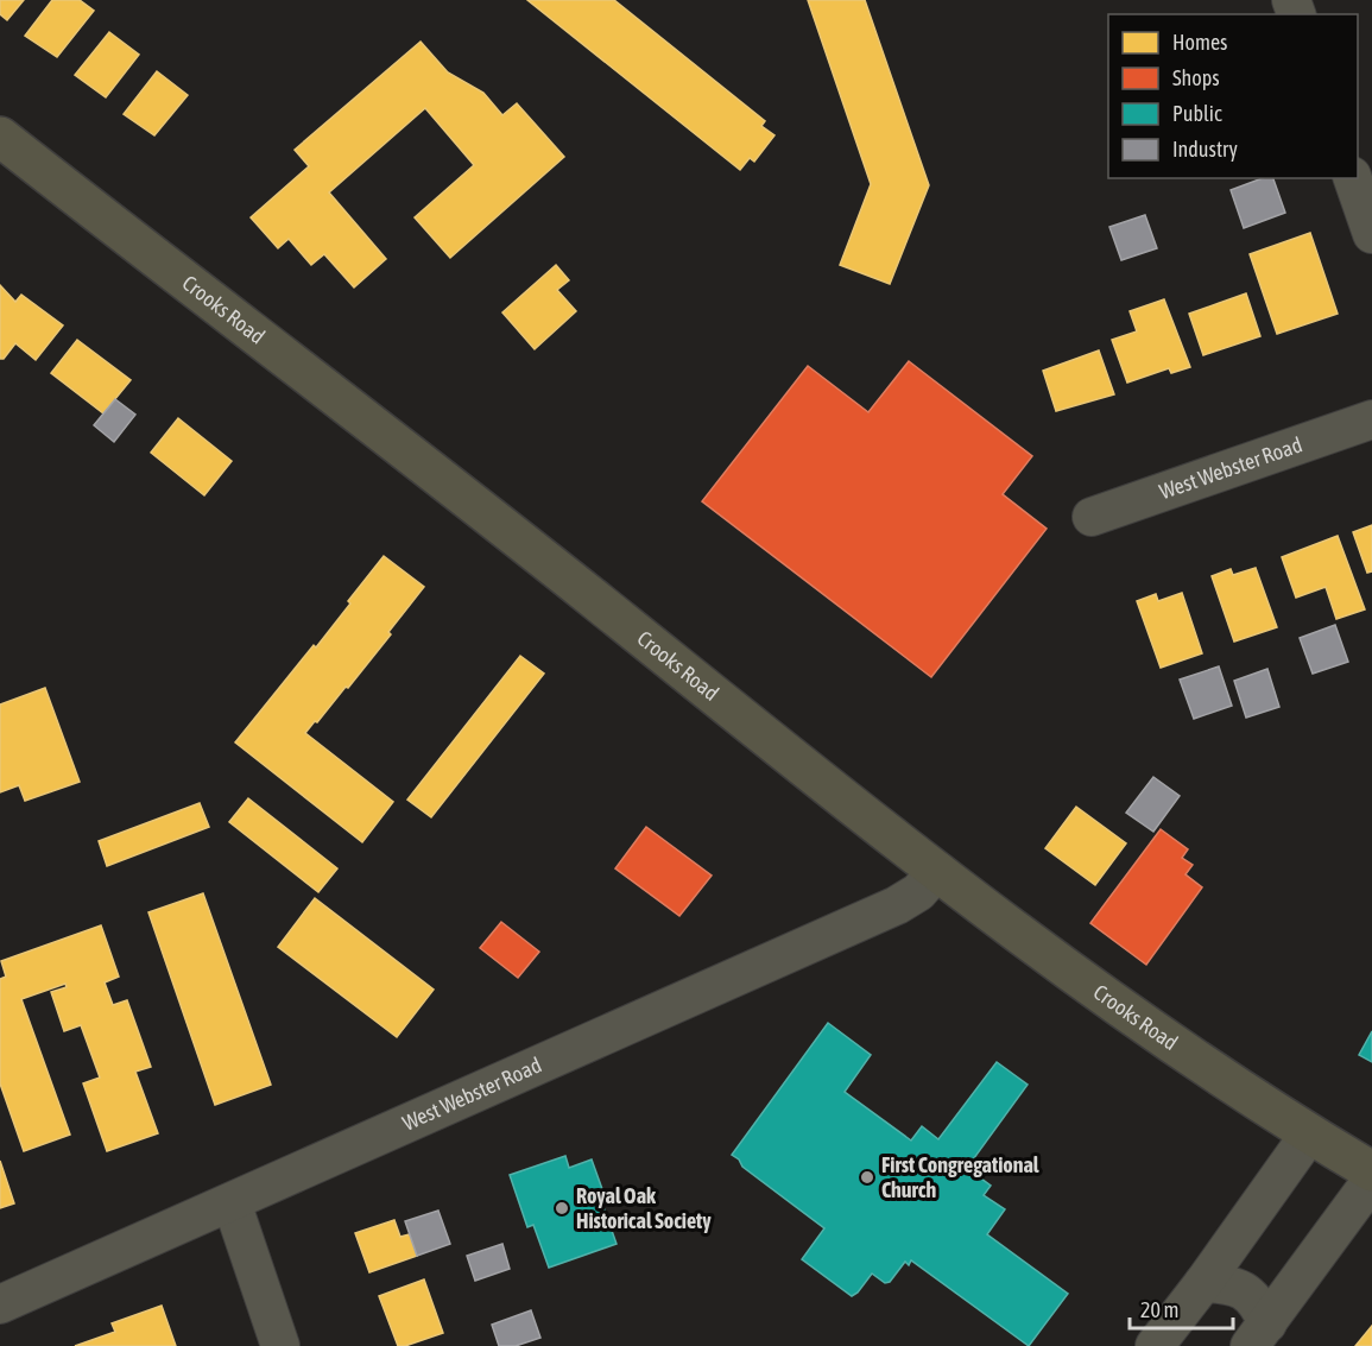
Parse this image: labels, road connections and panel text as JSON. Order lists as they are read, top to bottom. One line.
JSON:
{"streets":{"main road":["Crooks Road"],"street":["West Webster Road"]},"crossings":[["Crooks Road","West Webster Road"]],"places":["First Congregational Church","Royal Oak Historical Society"],"legend":["Homes","Shops","Public","Industry"],"scale_bar":"20 m"}
